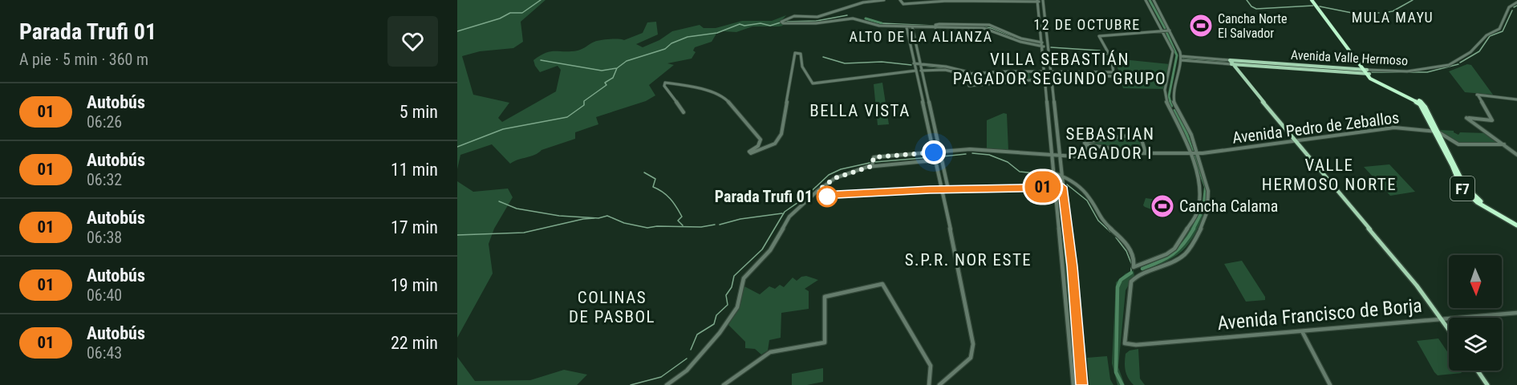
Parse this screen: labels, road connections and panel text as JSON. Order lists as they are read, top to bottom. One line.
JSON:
{"streets":{"highway":["F7"],"main road":["Avenida Valle Hermoso"],"street":["Avenida Pedro de Zeballos","Avenida Francisco de Borja"]},"crossings":[["Avenida Valle Hermoso","F7"],["Avenida Pedro de Zeballos","F7"]],"districts":["MULA MAYU","12 DE OCTUBRE","ALTO DE LA ALIANZA","VILLA SEBASTIÁN PAGADOR SEGUNDO GRUPO","BELLA VISTA","SEBASTIAN PAGADOR I","VALLE HERMOSO NORTE","S.P.R. NOR ESTE","COLINAS DE PASBOL"],"places":{"sports":["Cancha Norte El Salvador","Cancha Calama"],"other":["Parada Trufi 01"]},"lines":["bus line 01"],"north":"bottom","page":{"heading":["Parada Trufi 01","A pie · 5 min · 360 m"],"on_map":"01","list":[{"mark":"01","name":"Autobús","note":"06:26","value":"5 min"},{"mark":"01","name":"Autobús","note":"06:32","value":"11 min"},{"mark":"01","name":"Autobús","note":"06:38","value":"17 min"},{"mark":"01","name":"Autobús","note":"06:40","value":"19 min"},{"mark":"01","name":"Autobús","note":"06:43","value":"22 min"}]}}
